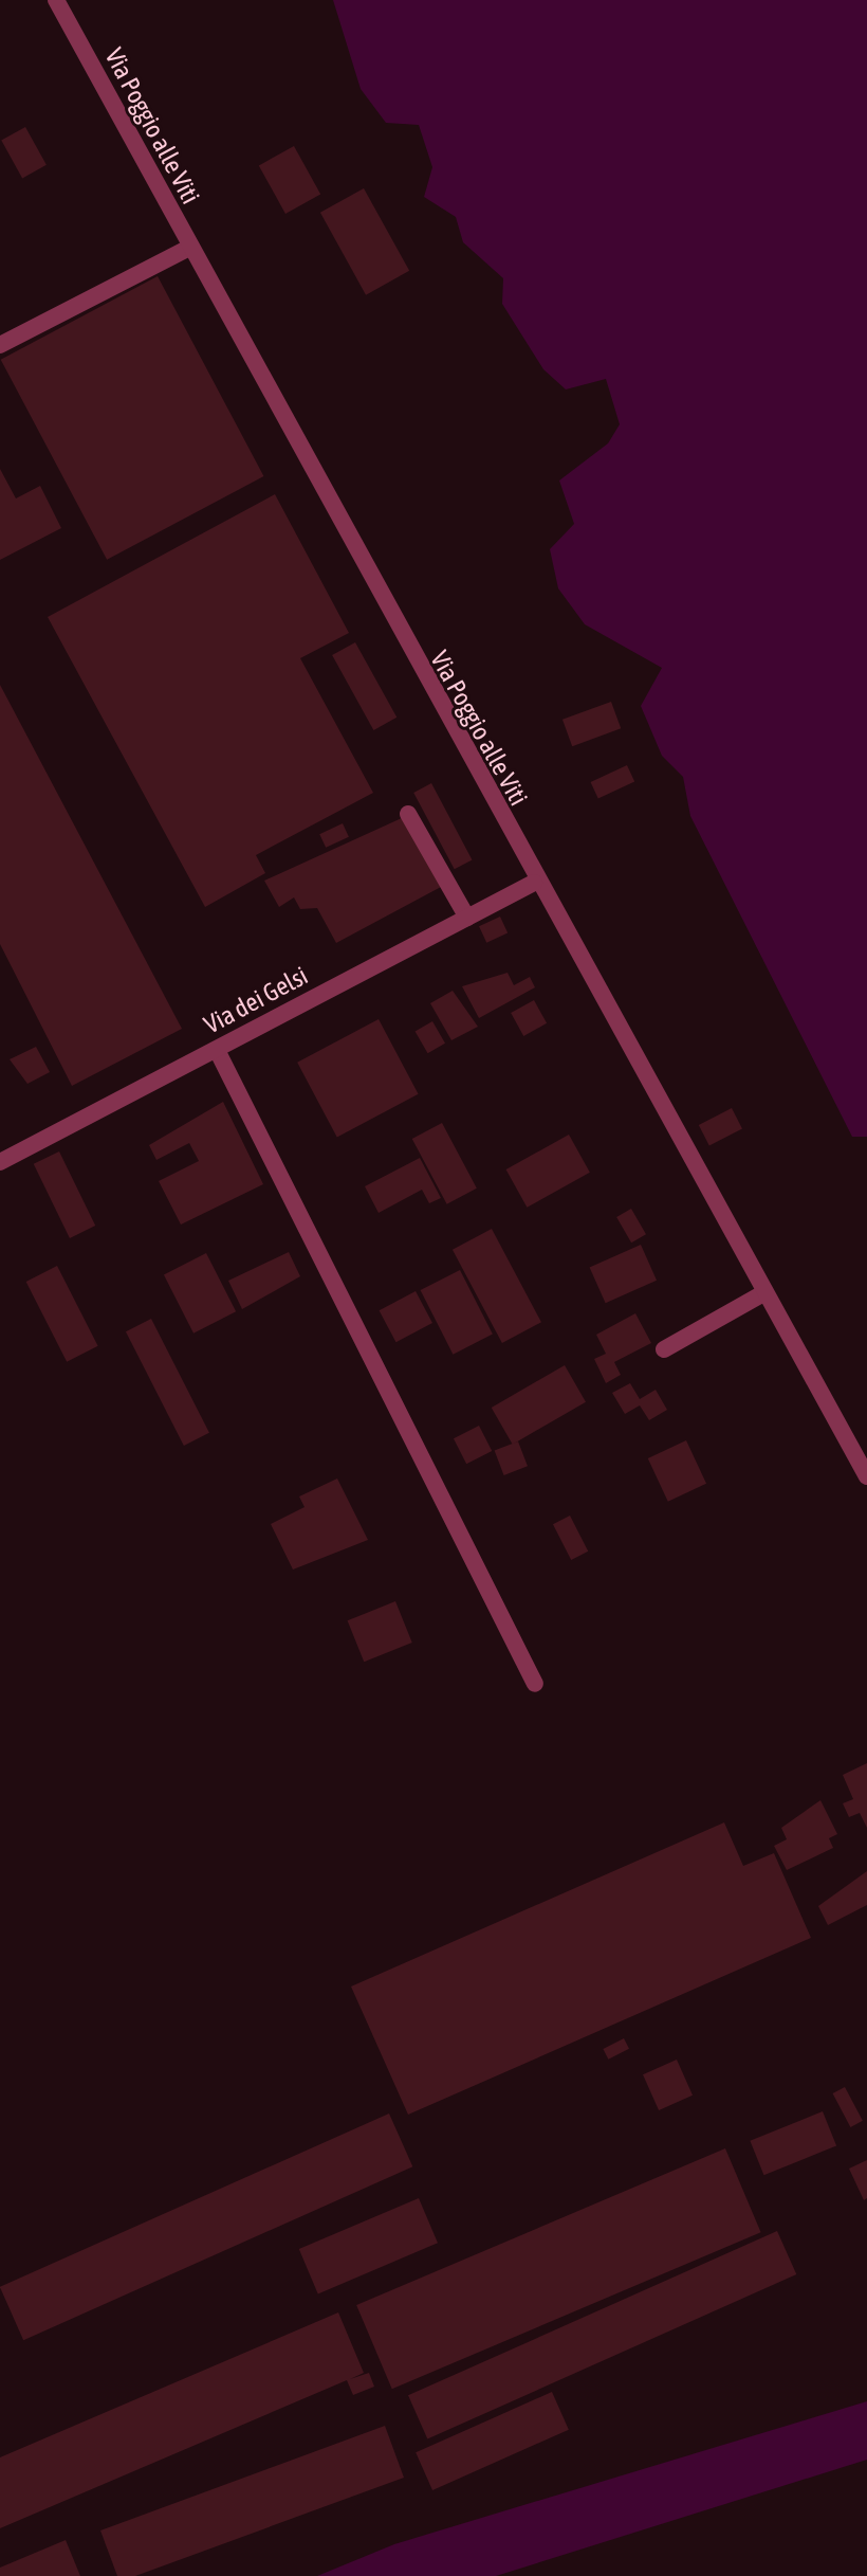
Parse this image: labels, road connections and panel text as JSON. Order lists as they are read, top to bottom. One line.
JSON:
{"streets":{"street":["Via Poggio alle Viti","Via dei Gelsi"]},"crossings":[["Via Poggio alle Viti","Via dei Gelsi"]]}
